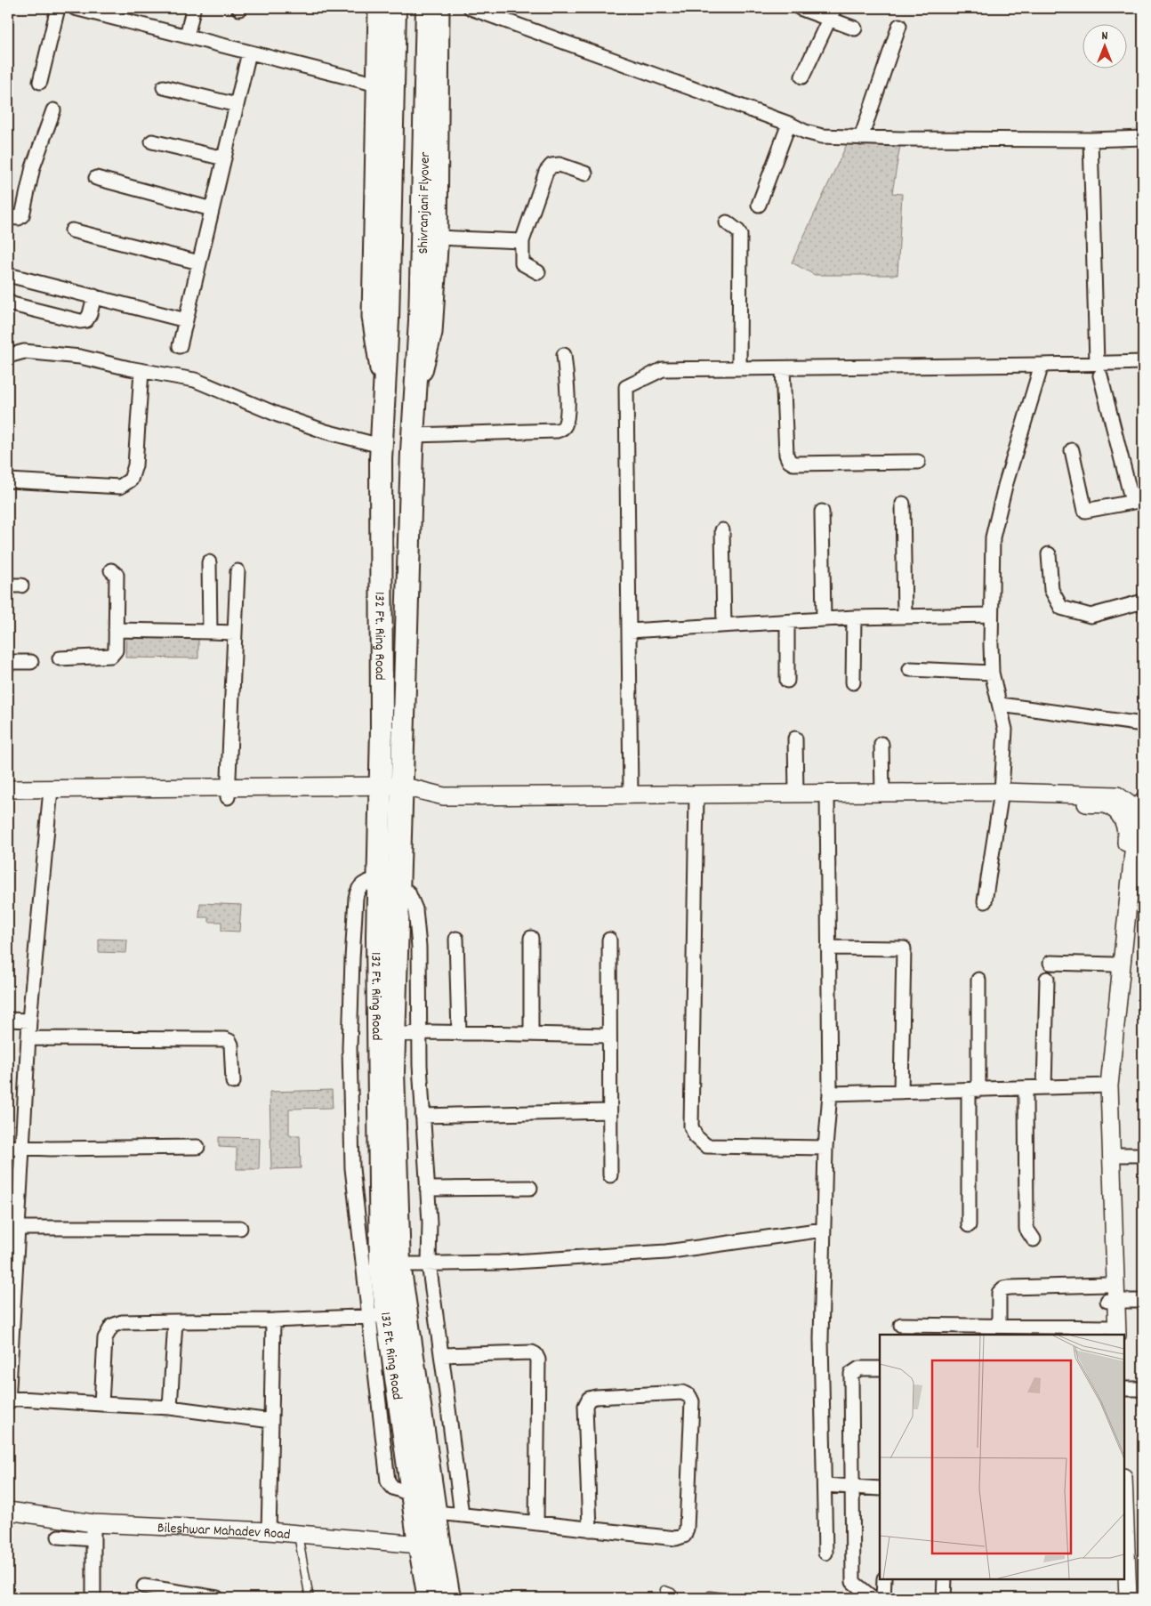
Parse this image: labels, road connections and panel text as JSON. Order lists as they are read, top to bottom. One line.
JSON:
{"streets":{"main road":["Shivranjani Flyover","132 Ft. Ring Road"],"street":["Bileshwar Mahadev Road"]},"crossings":[["Shivranjani Flyover","132 Ft. Ring Road"],["132 Ft. Ring Road","Bileshwar Mahadev Road"]],"north":"top"}
